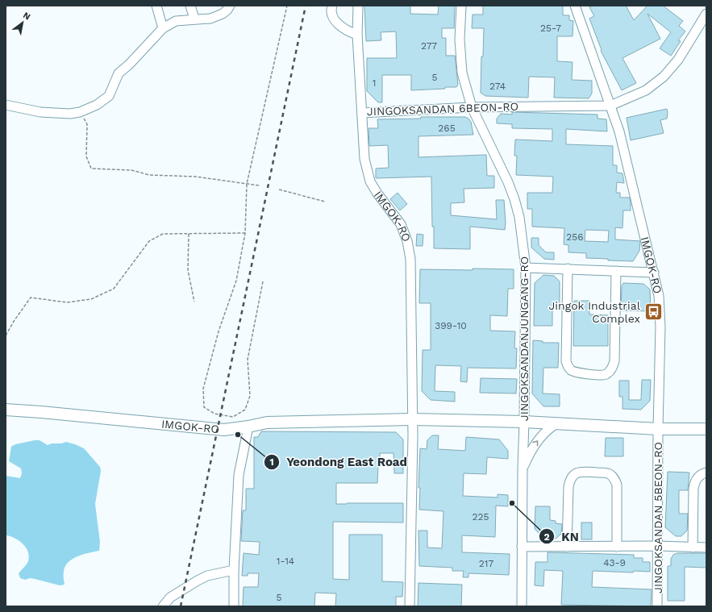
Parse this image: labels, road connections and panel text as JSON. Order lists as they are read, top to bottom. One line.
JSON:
{"streets":{"main road":["IMGOK-RO"],"street":["JINGOKSANDAN 6BEON-RO","JINGOKSANDANJUNGANG-RO","JINGOKSANDAN 5BEON-RO"]},"crossings":[["JINGOKSANDAN 6BEON-RO","IMGOK-RO"],["JINGOKSANDAN 6BEON-RO","JINGOKSANDANJUNGANG-RO"],["IMGOK-RO","JINGOKSANDANJUNGANG-RO"],["IMGOK-RO","JINGOKSANDAN 5BEON-RO"]],"places":{"bus stop":["Jingok Industrial Complex"],"other":["Yeondong East Road","KN"]},"house_numbers":["25-7","277","5","1","274","265","256","399-10","225","1-14","43-9","217","5"],"north":"top right"}
